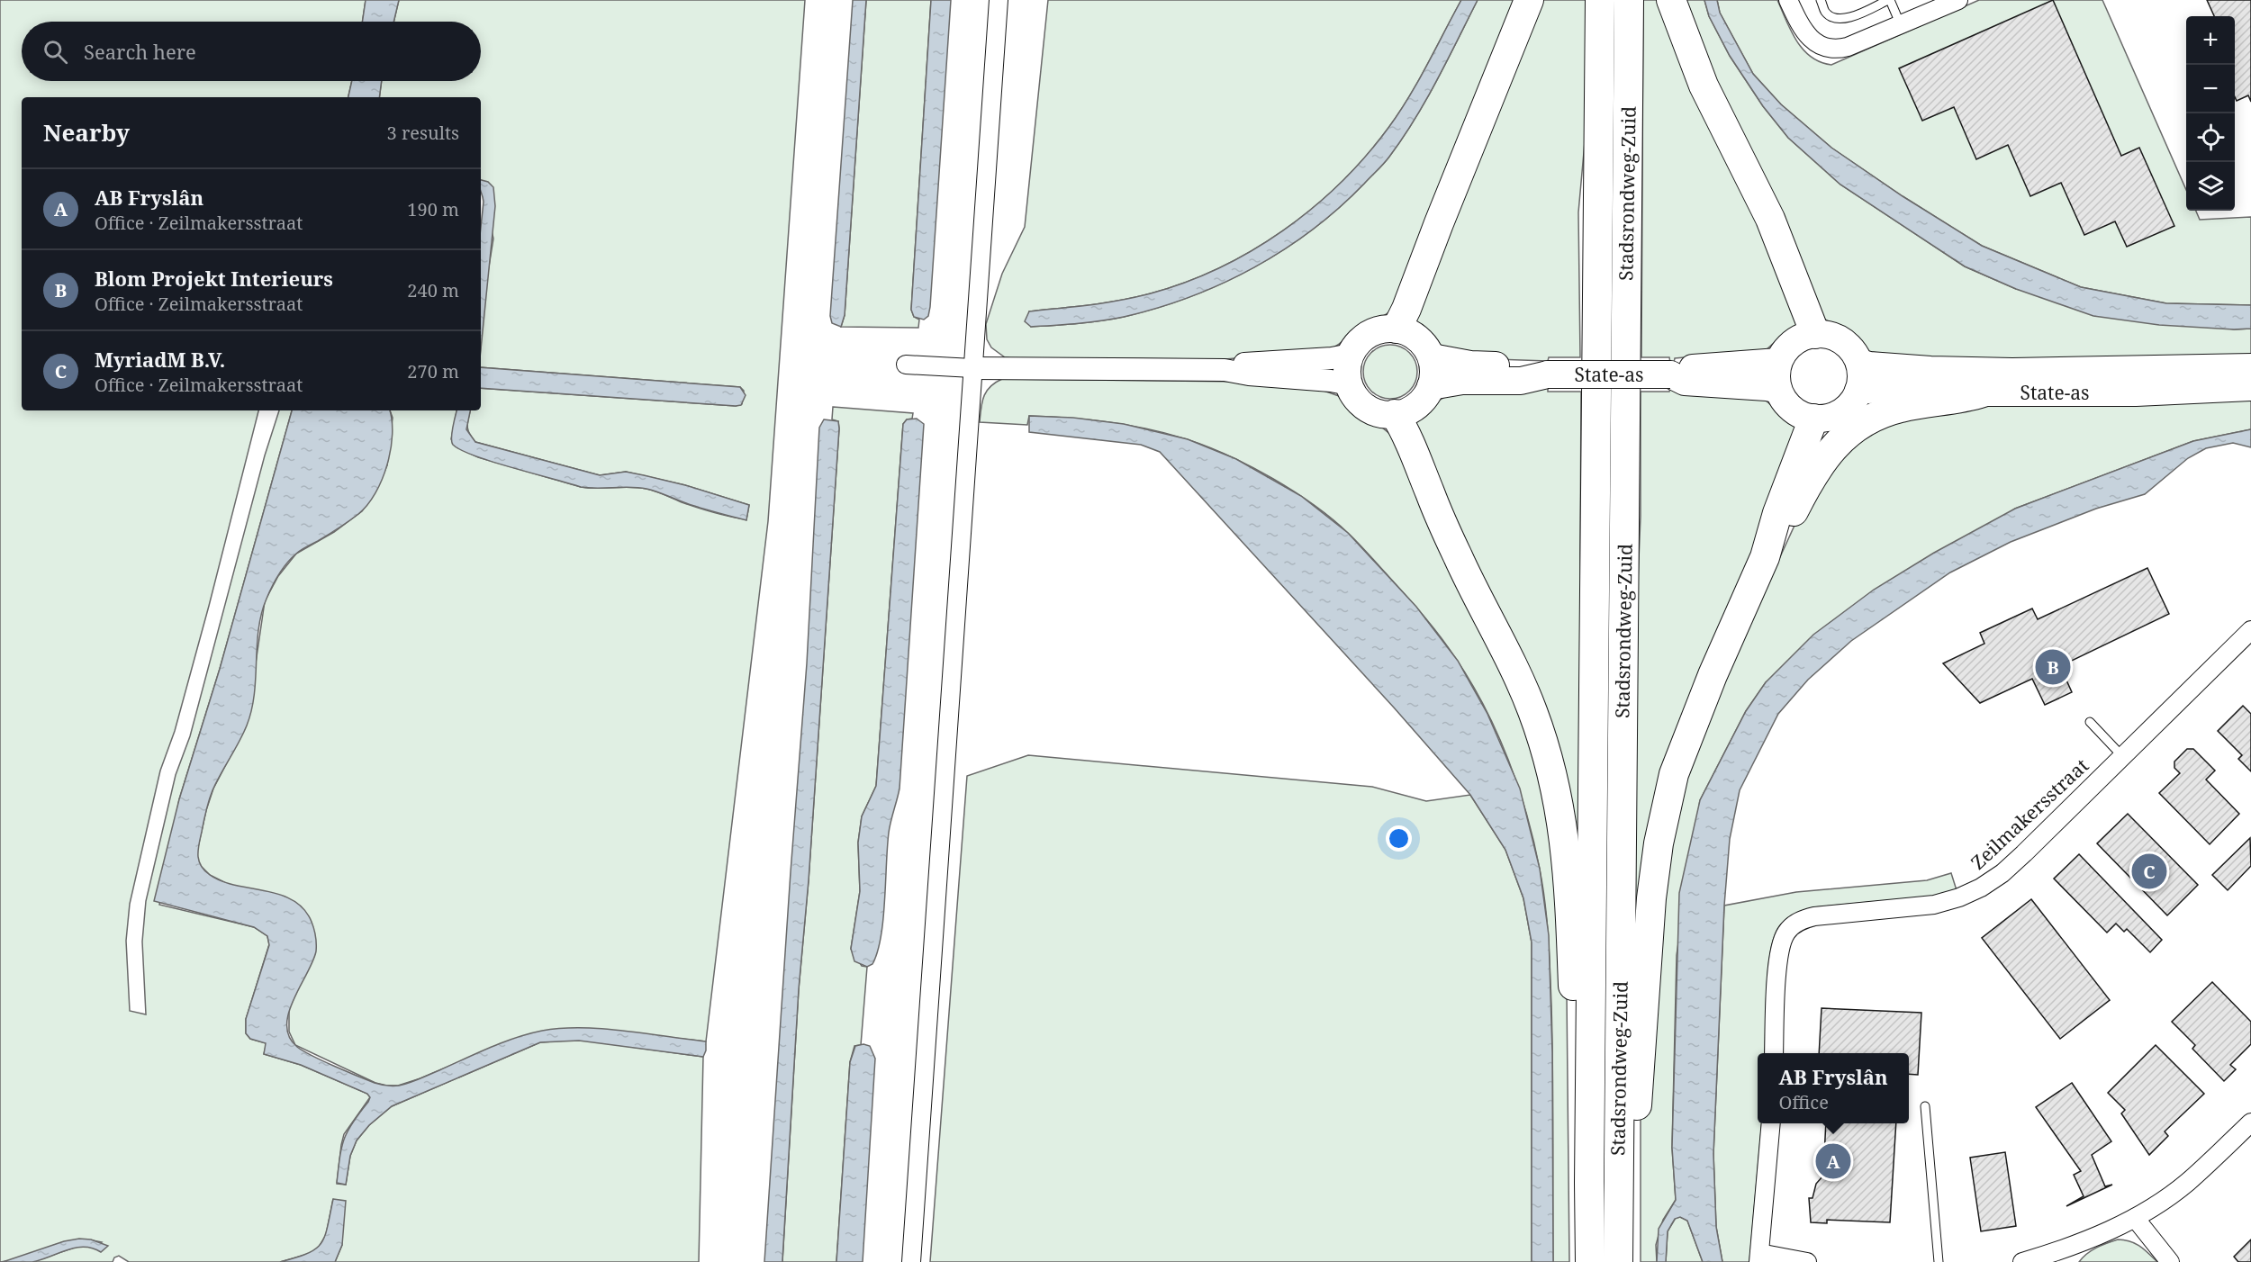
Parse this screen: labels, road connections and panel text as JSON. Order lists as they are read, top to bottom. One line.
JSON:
{"streets":{"highway":["Stadsrondweg-Zuid"],"main road":["State-as"],"street":["Zeilmakersstraat"]},"page":{"map_buttons":["+","−"],"search":"Search here","heading":["Nearby","3 results"],"list":[{"mark":"A","name":"AB Fryslân","note":"Office · Zeilmakersstraat","value":"190 m"},{"mark":"B","name":"Blom Projekt Interieurs","note":"Office · Zeilmakersstraat","value":"240 m"},{"mark":"C","name":"MyriadM B.V.","note":"Office · Zeilmakersstraat","value":"270 m"}],"pins":["B","C","A"],"popup":["AB Fryslân","Office"]}}
